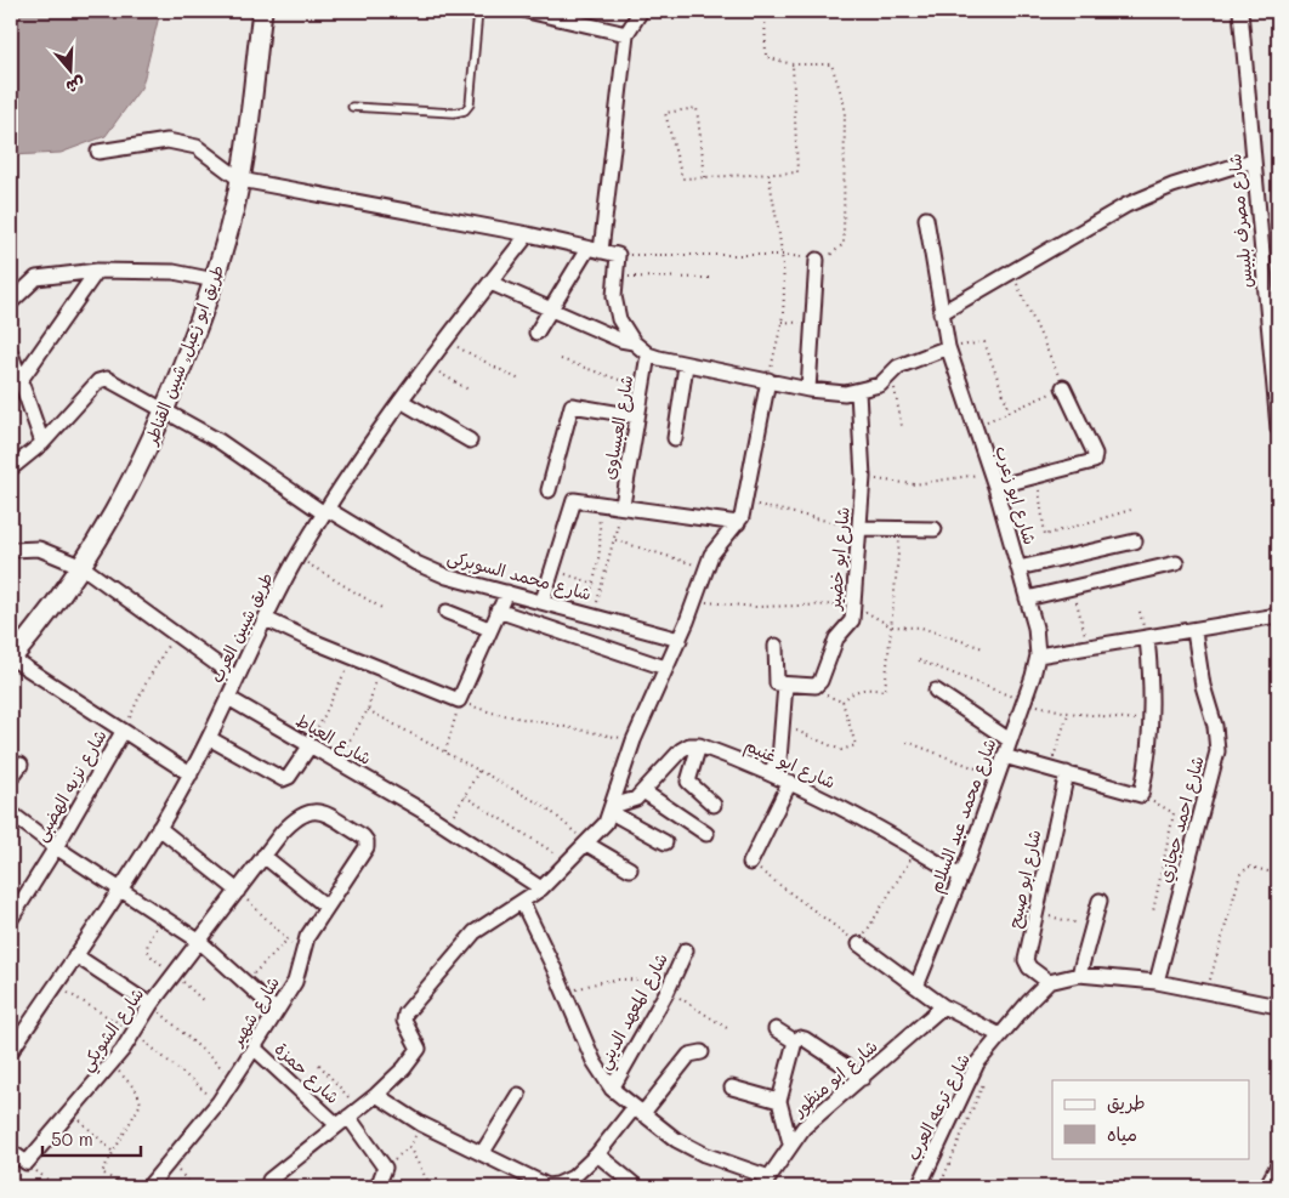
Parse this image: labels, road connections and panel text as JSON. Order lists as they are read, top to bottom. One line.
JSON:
{"streets":{"street":["شارع مصرف بلبيس","طريق ابو زعبل, شبين القناطر","شارع العبساوى","شارع ابو زعرب","شارع ابو خضير","شارع محمد السوبركى","طريق شبين العرب","شارع العياط","شارع ابو غنيم","شارع نزيه الهضبى","شارع محمد عبد السلام","شارع احمد حجازي","شارع ابو صبيح","شارع شهير","شارع المعهد الديني","شارع الشوبكي","شارع حمزة","شارع ابو منظور","شارع ترعه العرب"]},"crossings":[["طريق ابو زعبل, شبين القناطر","شارع محمد السوبركى"],["شارع ابو زعرب","شارع محمد عبد السلام"],["شارع محمد السوبركى","طريق شبين العرب"],["طريق شبين العرب","شارع العياط"],["شارع ابو غنيم","شارع محمد عبد السلام"],["شارع ابو صبيح","شارع ترعه العرب"],["شارع شهير","شارع الشوبكي"],["شارع شهير","شارع حمزة"]],"legend":["طريق","مياه"],"scale_bar":"50 m","north":"bottom"}
